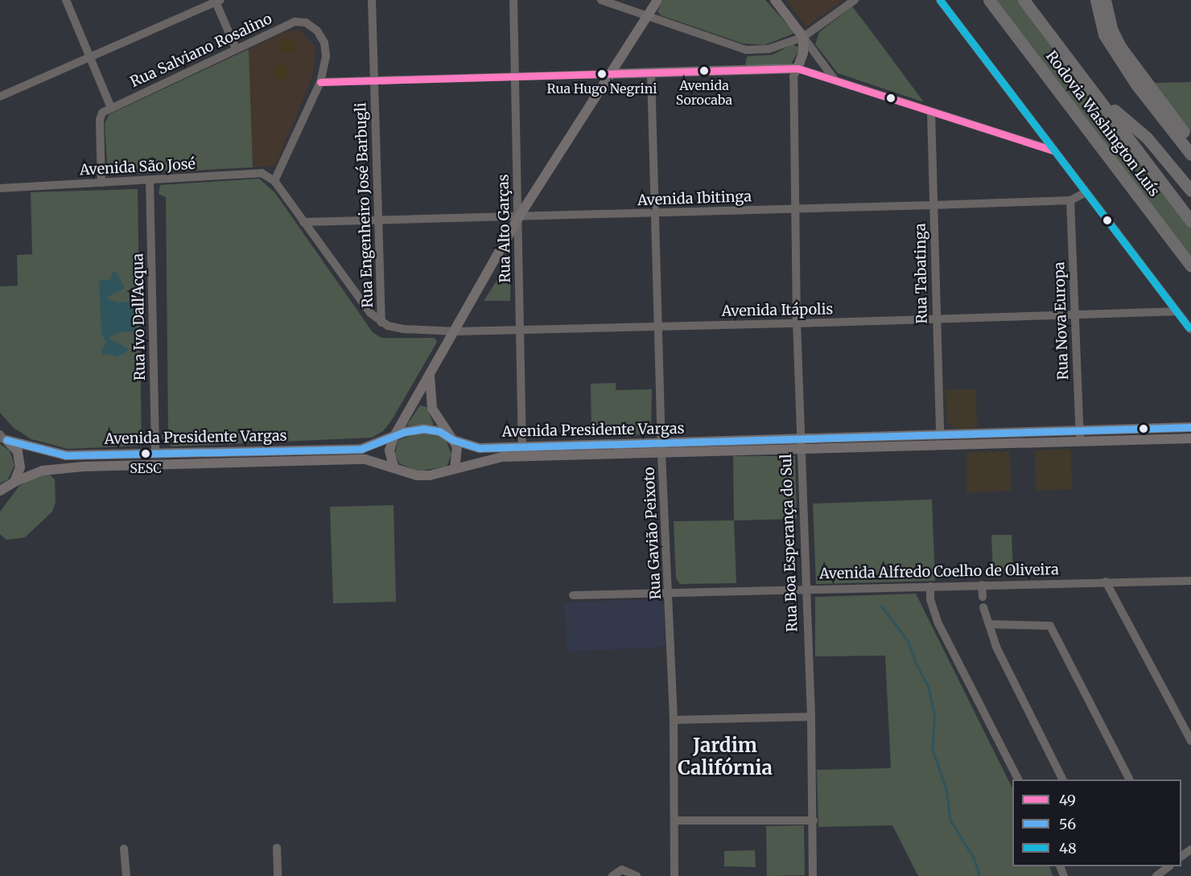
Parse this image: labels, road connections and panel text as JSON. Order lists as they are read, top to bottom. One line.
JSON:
{"streets":{"highway":["Rodovia Washington Luís"],"main road":["Avenida Presidente Vargas","Rua Boa Esperança do Sul"],"street":["Rua Salviano Rosalino","Avenida São José","Avenida Ibitinga","Rua Engenheiro José Barbugli","Rua Alto Garças","Rua Tabatinga","Avenida Itápolis","Rua Ivo Dall'Acqua","Rua Nova Europa","Rua Gavião Peixoto","Avenida Alfredo Coelho de Oliveira"]},"crossings":[["Rua Salviano Rosalino","Avenida São José"],["Avenida São José","Rua Ivo Dall'Acqua"],["Avenida Ibitinga","Rua Engenheiro José Barbugli"],["Avenida Ibitinga","Rua Alto Garças"],["Avenida Ibitinga","Rua Tabatinga"],["Avenida Ibitinga","Rua Nova Europa"],["Avenida Ibitinga","Rua Gavião Peixoto"],["Avenida Ibitinga","Rua Boa Esperança do Sul"],["Rua Engenheiro José Barbugli","Avenida Itápolis"],["Rua Alto Garças","Avenida Itápolis"],["Rua Alto Garças","Avenida Presidente Vargas"],["Rua Tabatinga","Avenida Itápolis"],["Rua Tabatinga","Avenida Presidente Vargas"],["Avenida Itápolis","Rua Nova Europa"],["Avenida Itápolis","Rua Gavião Peixoto"],["Avenida Itápolis","Rua Boa Esperança do Sul"],["Rua Ivo Dall'Acqua","Avenida Presidente Vargas"],["Rua Nova Europa","Avenida Presidente Vargas"],["Avenida Presidente Vargas","Rua Gavião Peixoto"],["Avenida Presidente Vargas","Rua Boa Esperança do Sul"],["Rua Gavião Peixoto","Avenida Alfredo Coelho de Oliveira"],["Rua Boa Esperança do Sul","Avenida Alfredo Coelho de Oliveira"]],"districts":["Jardim Califórnia"],"places":["Avenida Sorocaba","Rua Hugo Negrini","SESC"],"lines":["transit line 48","transit line 49","transit line 56"],"legend":["49","56","48"]}
